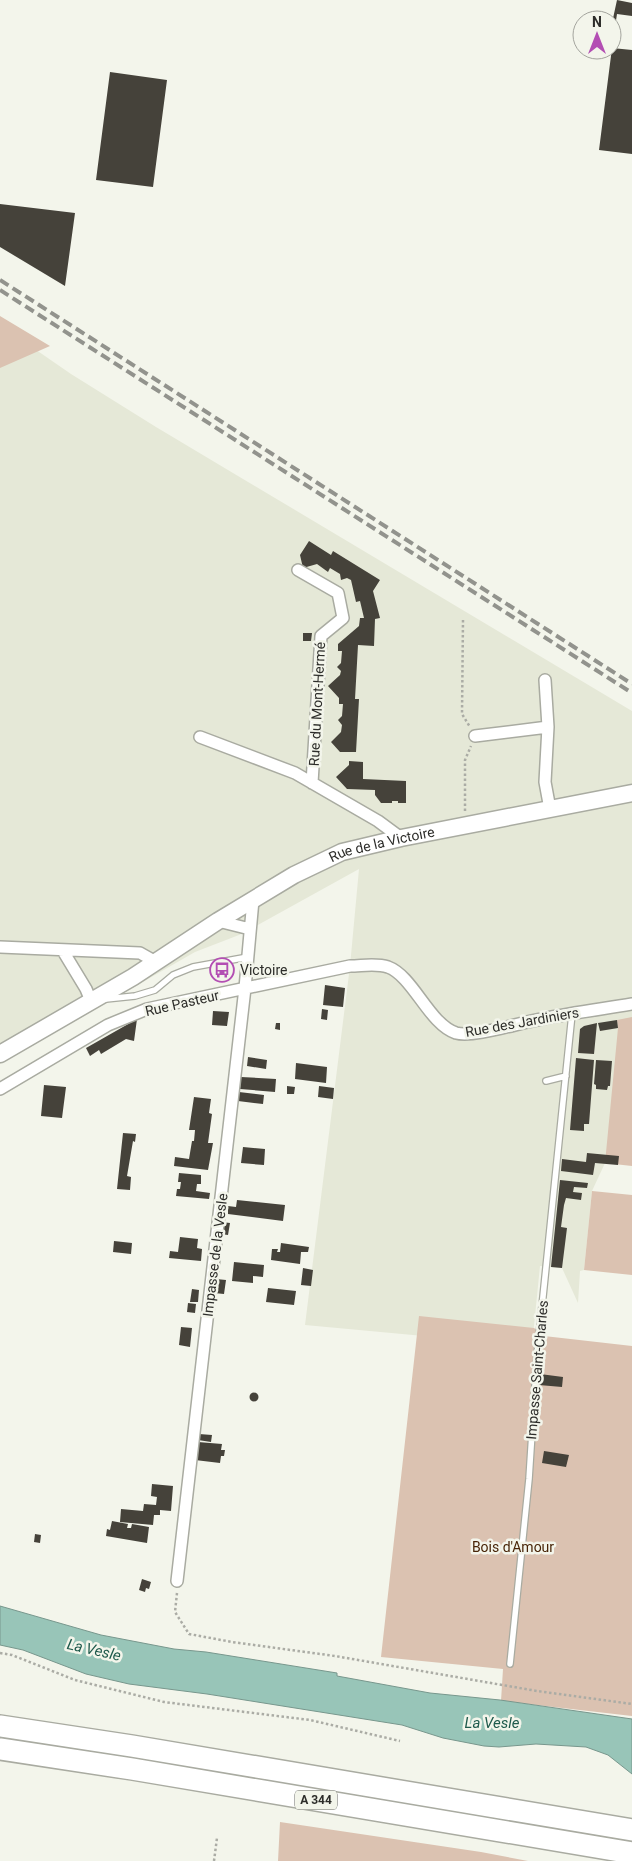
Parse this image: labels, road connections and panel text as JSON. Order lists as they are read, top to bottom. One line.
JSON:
{"streets":{"highway":["A 344"],"street":["Rue du Mont-Hermé","Rue de la Victoire","Rue Pasteur","Rue des Jardiniers","Impasse de la Vesle"],"lane":["Impasse Saint-Charles"]},"crossings":[["Rue de la Victoire","Impasse de la Vesle"],["Rue Pasteur","Rue des Jardiniers"],["Rue Pasteur","Impasse de la Vesle"],["Rue des Jardiniers","Impasse Saint-Charles"]],"water":["La Vesle"],"parks":["Bois d'Amour"],"places":{"bus stop":["Victoire"]},"north":"top"}
